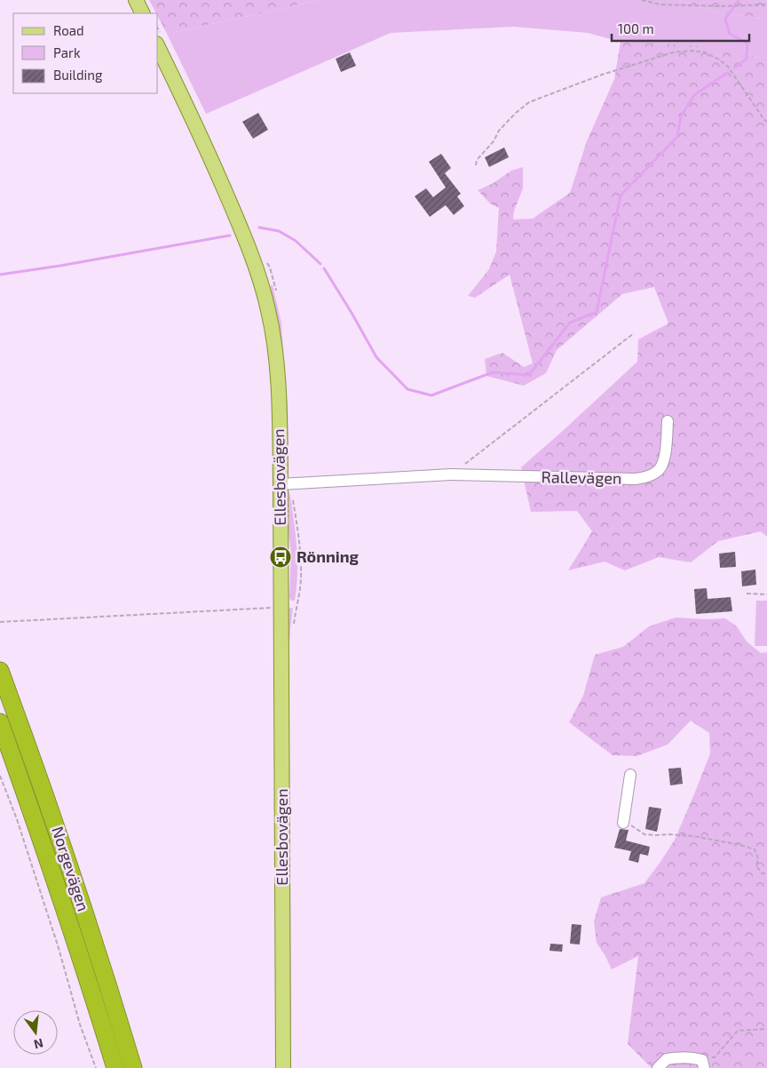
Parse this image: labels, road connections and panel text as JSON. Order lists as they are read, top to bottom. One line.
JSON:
{"streets":{"highway":["Norgevägen"],"main road":["Ellesbovägen"],"lane":["Rallevägen"]},"crossings":[["Ellesbovägen","Rallevägen"]],"places":{"bus stop":["Rönning"]},"legend":["Road","Park","Building"],"scale_bar":"100 m","north":"bottom"}
